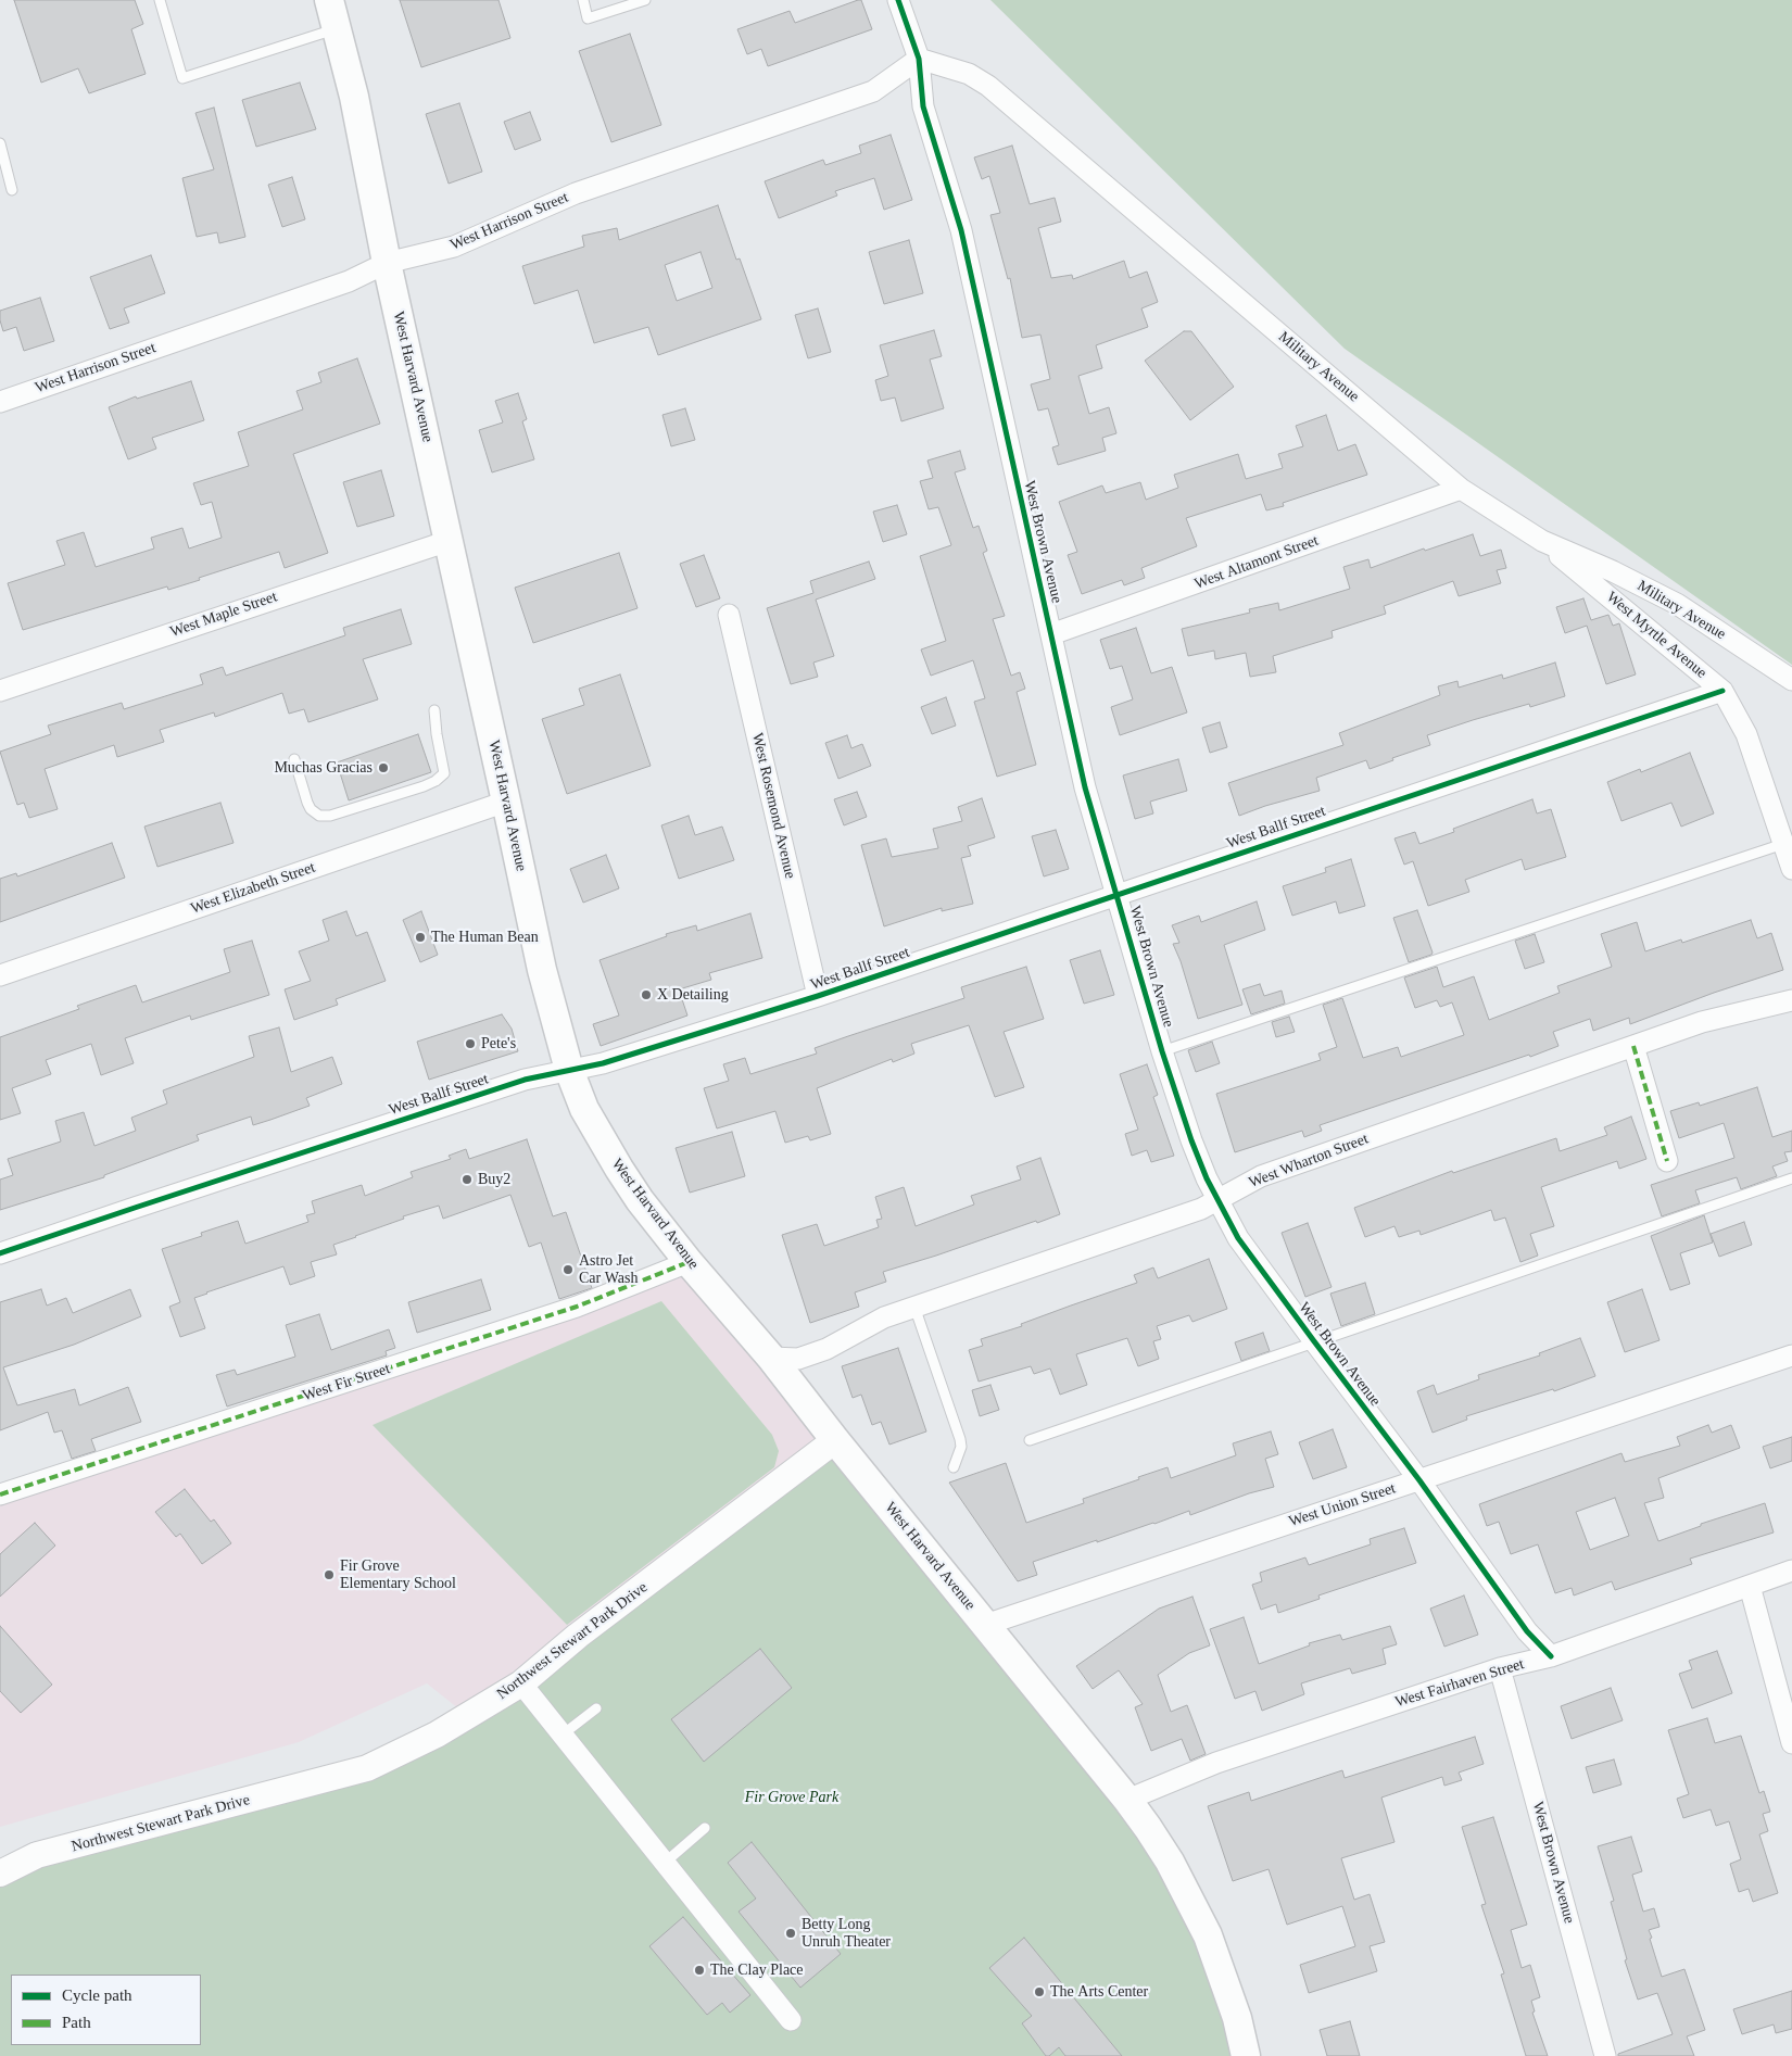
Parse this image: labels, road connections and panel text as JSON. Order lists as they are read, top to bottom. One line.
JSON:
{"streets":{"main road":["West Harvard Avenue"],"street":["West Harrison Street","Military Avenue","West Brown Avenue","West Altamont Street","West Maple Street","West Myrtle Avenue","West Rosemond Avenue","West Ballf Street","West Elizabeth Street","West Wharton Street","West Fir Street","West Union Street","Northwest Stewart Park Drive","West Fairhaven Street"]},"crossings":[["West Harrison Street","Military Avenue"],["West Harrison Street","West Harvard Avenue"],["West Harrison Street","West Brown Avenue"],["Military Avenue","West Brown Avenue"],["Military Avenue","West Altamont Street"],["Military Avenue","West Myrtle Avenue"],["West Harvard Avenue","West Maple Street"],["West Harvard Avenue","West Ballf Street"],["West Harvard Avenue","West Elizabeth Street"],["West Harvard Avenue","West Wharton Street"],["West Harvard Avenue","West Fir Street"],["West Harvard Avenue","West Union Street"],["West Harvard Avenue","Northwest Stewart Park Drive"],["West Harvard Avenue","West Fairhaven Street"],["West Brown Avenue","West Altamont Street"],["West Brown Avenue","West Ballf Street"],["West Brown Avenue","West Wharton Street"],["West Brown Avenue","West Union Street"],["West Brown Avenue","West Fairhaven Street"],["West Myrtle Avenue","West Ballf Street"],["West Rosemond Avenue","West Ballf Street"]],"parks":["Fir Grove Park"],"places":["Muchas Gracias","The Human Bean","X Detailing","Pete's","Buy2","Astro Jet Car Wash","Fir Grove Elementary School","Betty Long Unruh Theater","The Clay Place","The Arts Center"],"legend":["Cycle path","Path"]}
